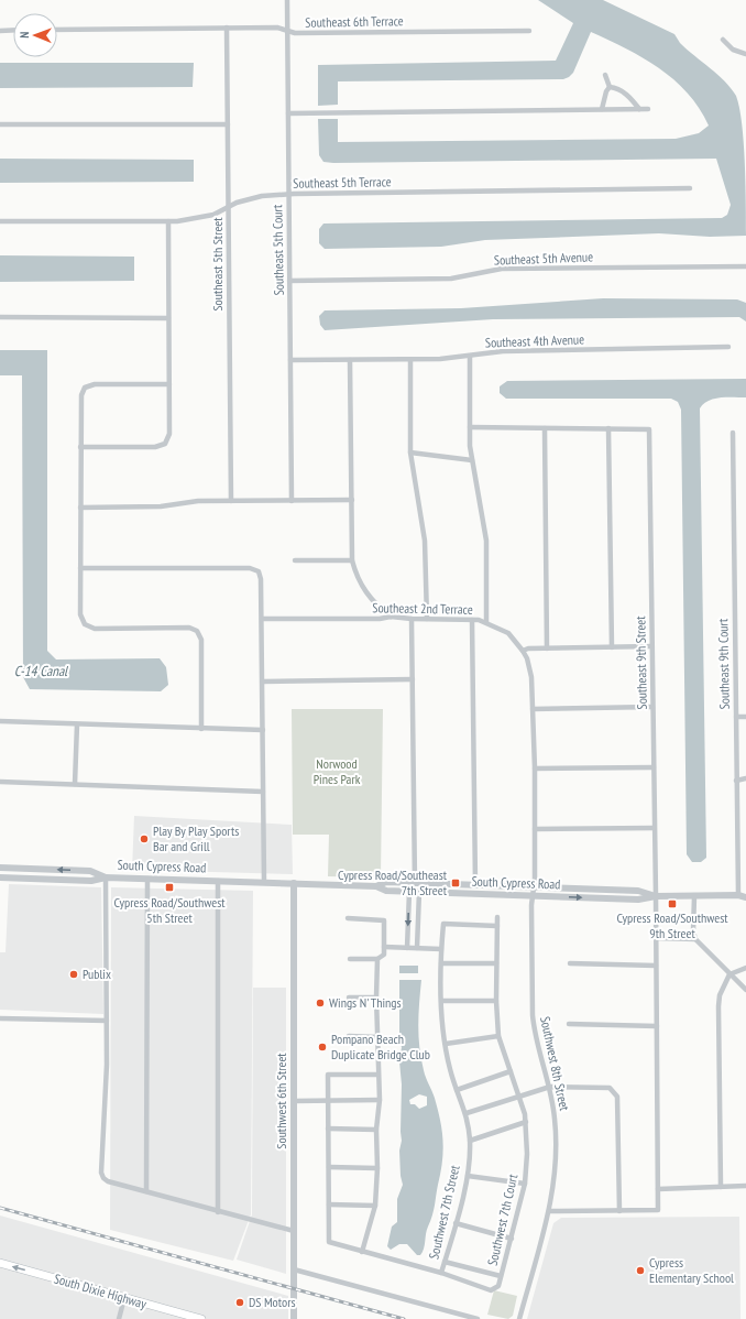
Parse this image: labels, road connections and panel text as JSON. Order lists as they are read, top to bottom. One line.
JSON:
{"streets":{"main road":["South Dixie Highway"],"street":["Southeast 6th Terrace","Southeast 5th Terrace","Southeast 5th Court","Southeast 5th Avenue","Southeast 5th Street","Southeast 4th Avenue","Southeast 2nd Terrace","Southeast 9th Street","Southeast 9th Court","South Cypress Road","Southwest 8th Street","Southwest 6th Street","Southwest 7th Street","Southwest 7th Court"]},"crossings":[["Southeast 6th Terrace","Southeast 5th Court"],["Southeast 6th Terrace","Southeast 5th Street"],["Southeast 5th Terrace","Southeast 5th Court"],["Southeast 5th Terrace","Southeast 5th Street"],["Southeast 5th Court","Southeast 5th Avenue"],["Southeast 5th Court","Southeast 4th Avenue"],["Southeast 2nd Terrace","Southwest 8th Street"],["Southeast 9th Street","South Cypress Road"],["Southeast 9th Court","South Cypress Road"],["South Cypress Road","Southwest 8th Street"],["South Cypress Road","Southwest 6th Street"],["Southwest 7th Street","Southwest 7th Court"]],"one_way":["South Dixie Highway"],"water":["C-14 Canal"],"parks":["Norwood Pines Park"],"places":{"other":["Play By Play Sports Bar and Grill","Publix","Wings N' Things","Pompano Beach Duplicate Bridge Club","Cypress Elementary School","DS Motors"],"transit":["Cypress Road/Southeast 7th Street","Cypress Road/Southwest 5th Street","Cypress Road/Southwest 9th Street"]},"north":"left"}
